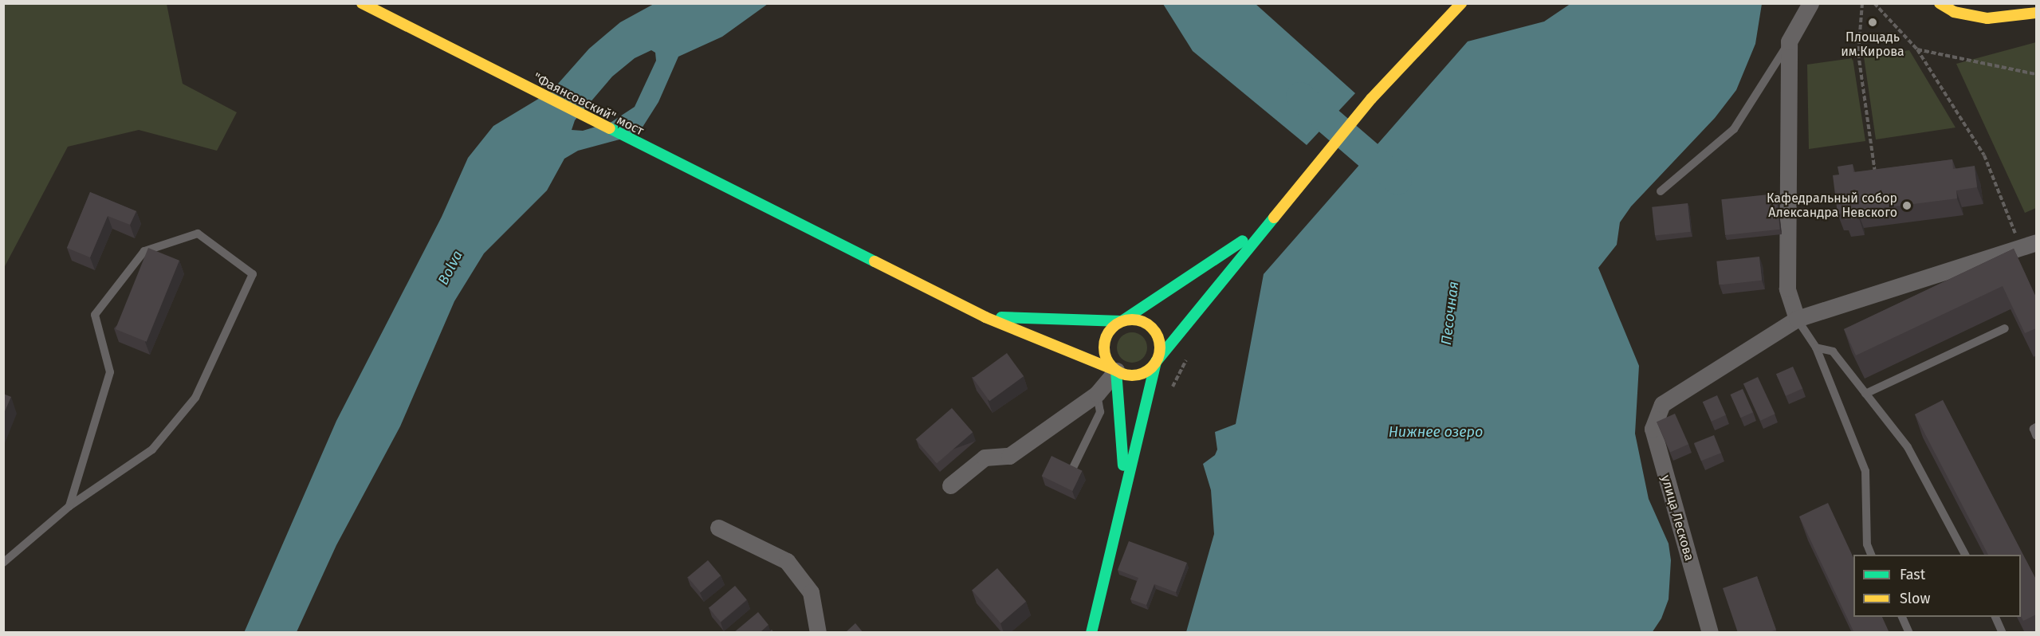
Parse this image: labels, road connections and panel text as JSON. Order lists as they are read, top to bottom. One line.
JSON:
{"streets":{"main road":["\"Фаянсовский\" мост"],"street":["улица Лескова"]},"water":["Bolva","Песочная","Нижнее озеро"],"places":["Площадь им.Кирова","Кафедральный собор Александра Невского"],"legend":["Fast","Slow"]}
